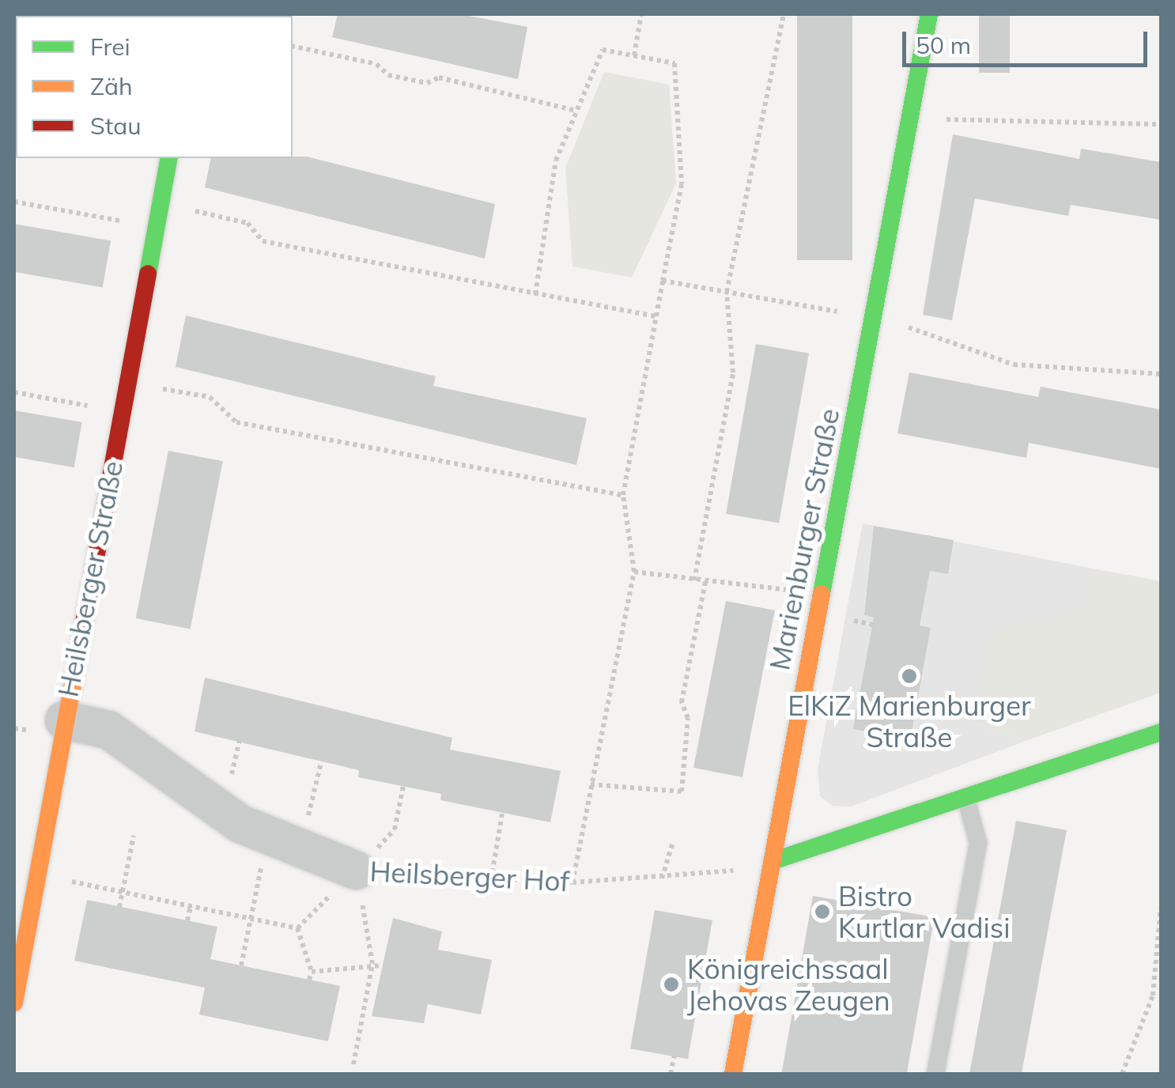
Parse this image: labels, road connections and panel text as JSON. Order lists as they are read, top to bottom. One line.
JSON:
{"streets":{"street":["Marienburger Straße","Heilsberger Straße","Heilsberger Hof"]},"crossings":[["Marienburger Straße","Heilsberger Hof"],["Heilsberger Straße","Heilsberger Hof"]],"places":["ElKiZ Marienburger Straße","Bistro Kurtlar Vadisi","Königreichssaal Jehovas Zeugen"],"legend":["Frei","Zäh","Stau"],"scale_bar":"50 m"}
